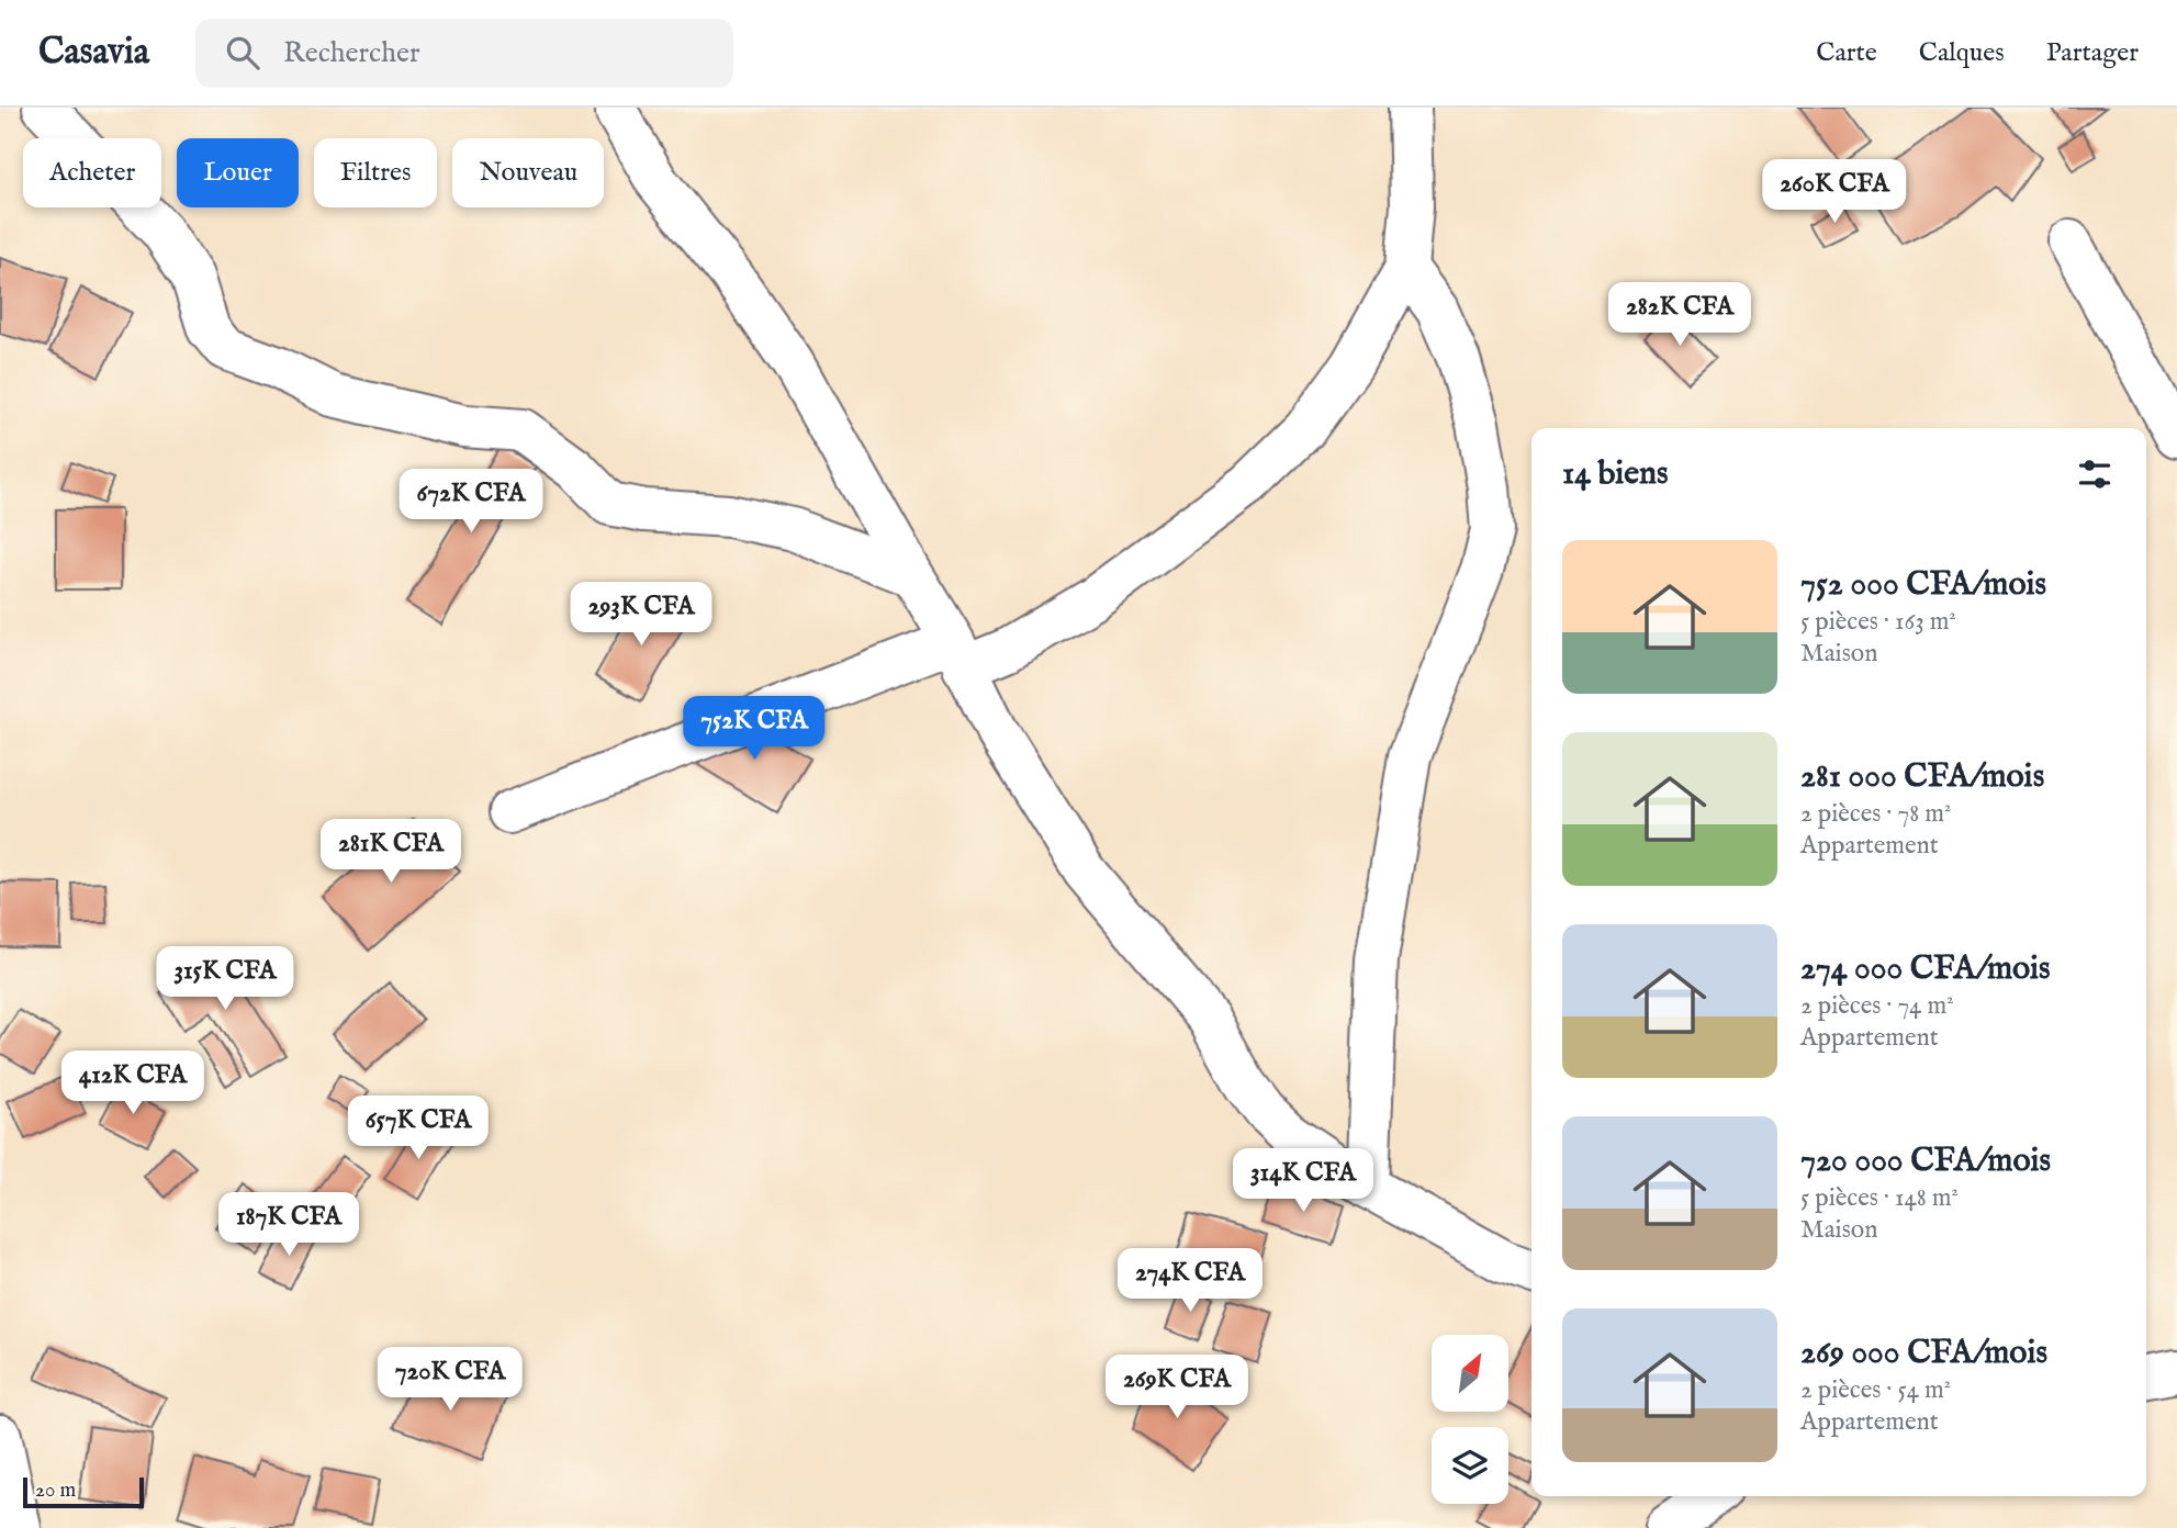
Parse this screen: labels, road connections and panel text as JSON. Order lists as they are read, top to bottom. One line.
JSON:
{"scale_bar":"20 m","north":"top right","page":{"header":"Casavia","search":"Rechercher","nav":["Carte","Calques","Partager"],"chip":["Acheter","Louer","Filtres","Nouveau"],"price":["260K CFA","282K CFA","672K CFA","293K CFA","752K CFA","281K CFA","315K CFA","412K CFA","657K CFA","314K CFA","187K CFA","274K CFA","720K CFA","269K CFA"],"heading":"14 biens","list":[{"name":"752 000 CFA/mois","note":"5 pièces · 163 m² · Maison"},{"name":"281 000 CFA/mois","note":"2 pièces · 78 m² · Appartement"},{"name":"274 000 CFA/mois","note":"2 pièces · 74 m² · Appartement"},{"name":"720 000 CFA/mois","note":"5 pièces · 148 m² · Maison"},{"name":"269 000 CFA/mois","note":"2 pièces · 54 m² · Appartement"}],"scale":"20 m"}}
